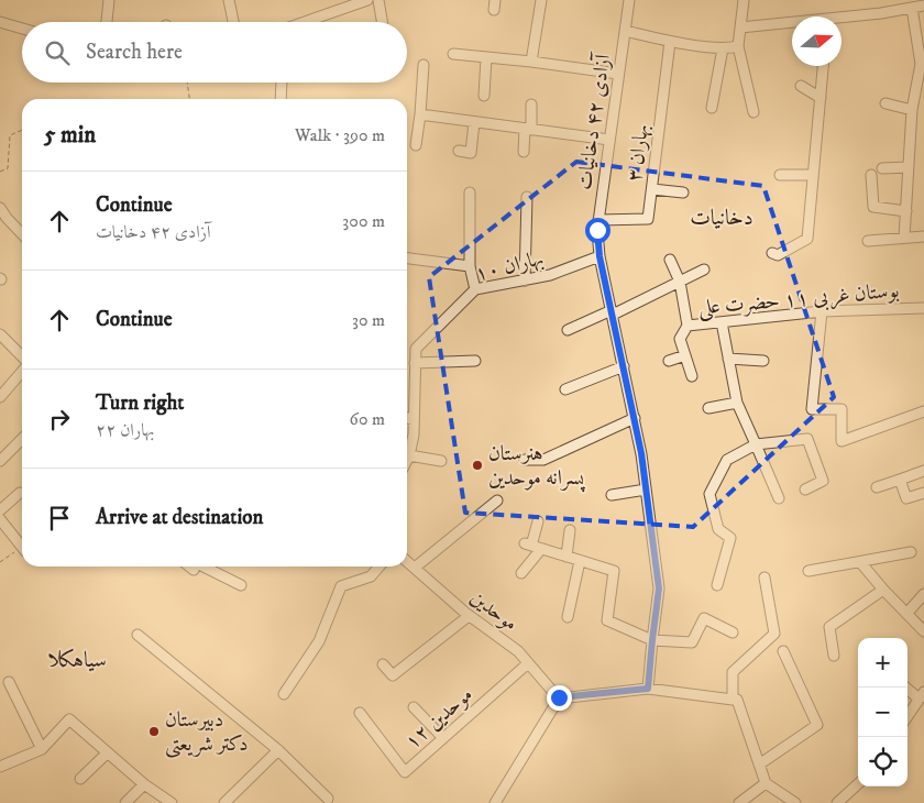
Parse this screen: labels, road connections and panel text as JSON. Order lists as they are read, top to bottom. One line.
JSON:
{"streets":{"street":["آزادی ۴۲ دخانیات","بهاران ۳","بهاران ۱۰","بوستان غربی ۱۱ حضرت علی","موحدین","موحدین ۱۲"]},"crossings":[["آزادی ۴۲ دخانیات","بهاران ۳"],["آزادی ۴۲ دخانیات","بهاران ۱۰"],["موحدین","موحدین ۱۲"]],"districts":["دخانیات","سیاهکلا"],"places":["هنرستان پسرانه موحدین","دبیرستان دکتر شریعتی"],"north":"right","page":{"search":"Search here","heading":["5 min","Walk · 390 m"],"list":[["Continue","آزادی ۴۲ دخانیات","300 m"],["Continue","30 m"],["Turn right","بهاران ۲۲","60 m"],"Arrive at destination"],"map_buttons":["+","−"]}}
